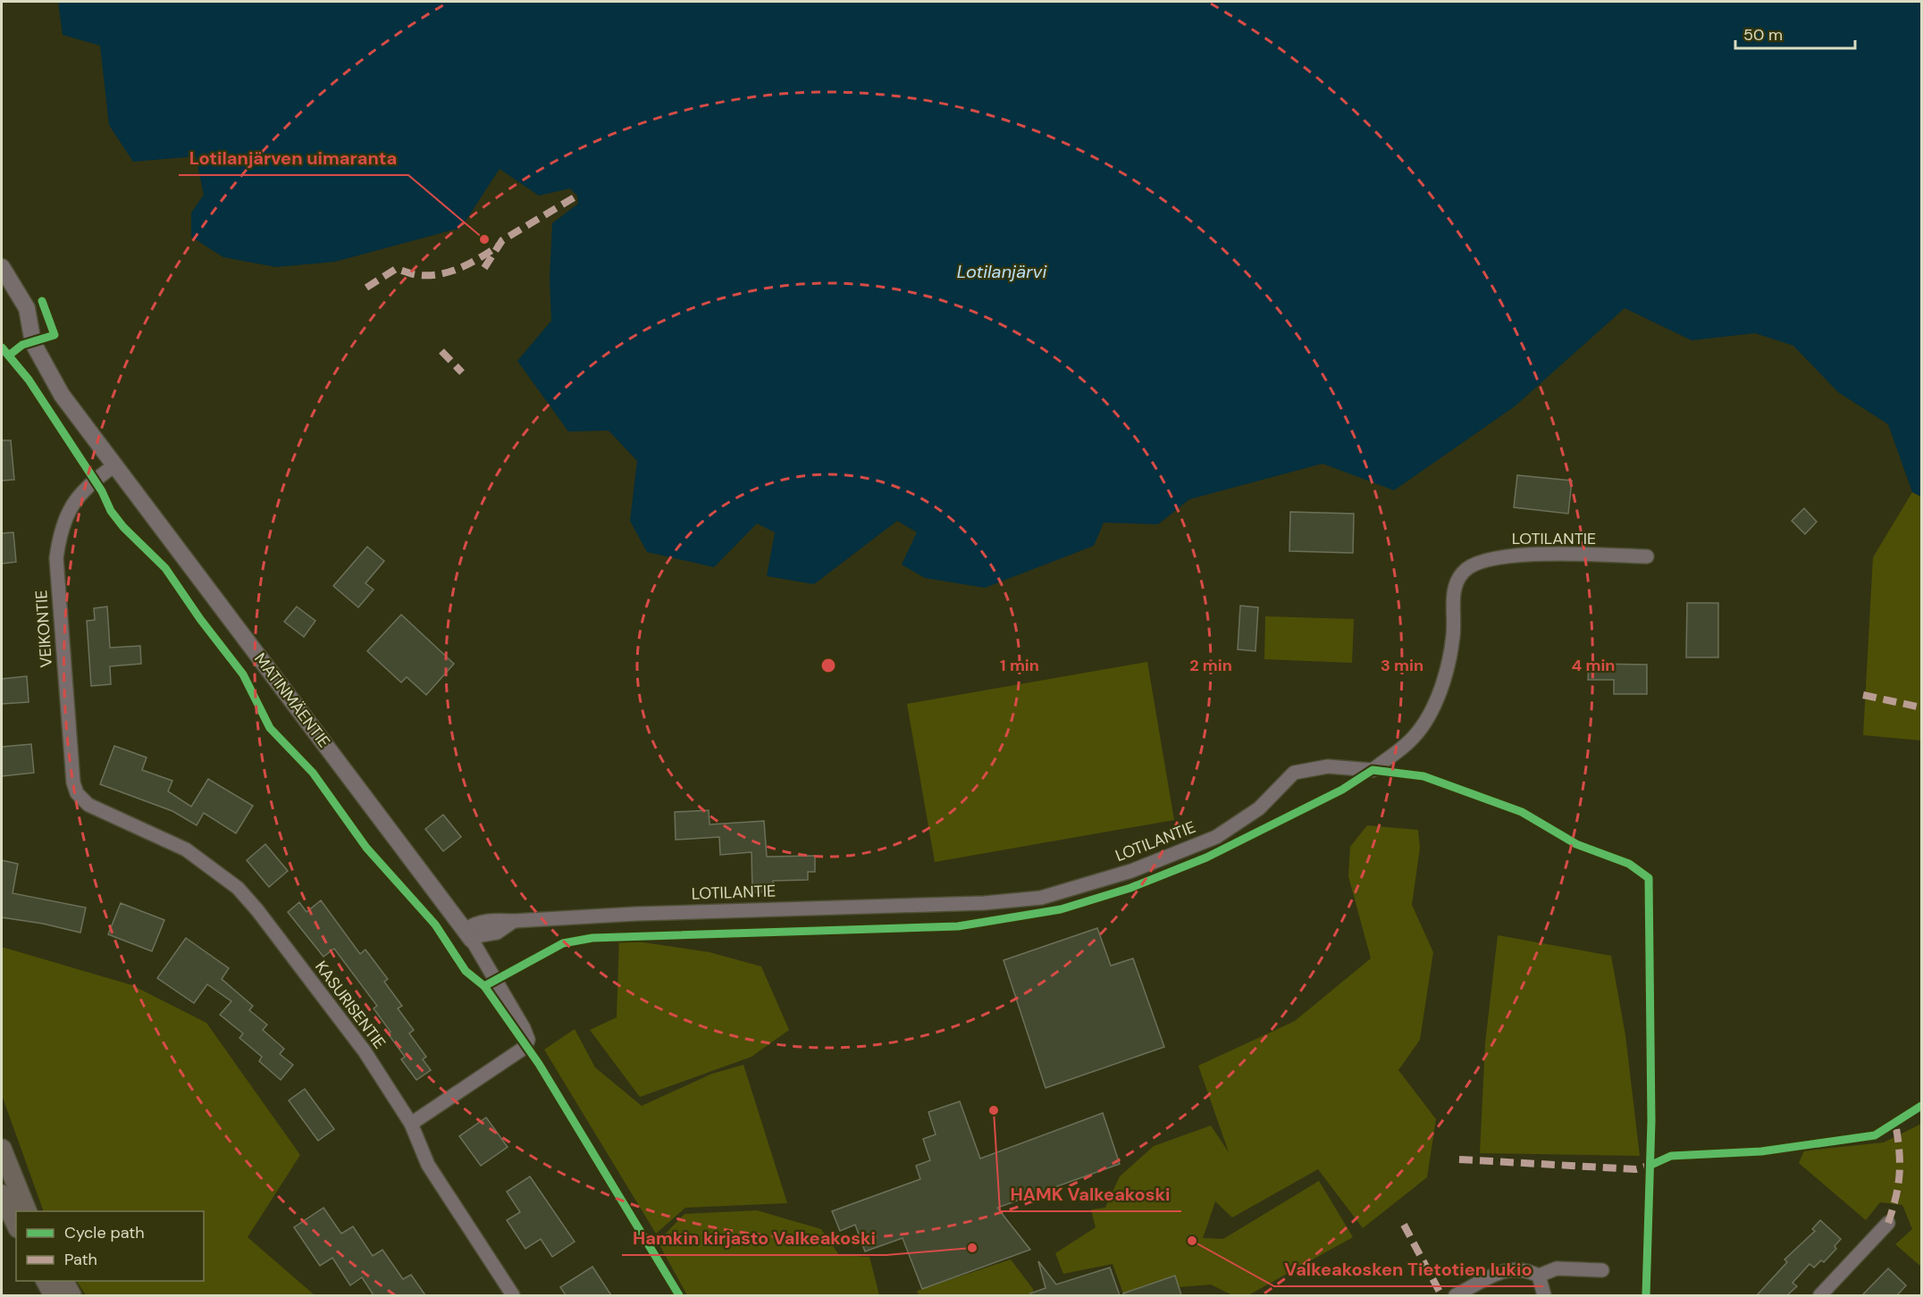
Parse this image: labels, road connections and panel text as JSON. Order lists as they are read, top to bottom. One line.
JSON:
{"streets":{"street":["LOTILANTIE","VEIKONTIE","MATINMÄENTIE","KASURISENTIE"]},"crossings":[["LOTILANTIE","MATINMÄENTIE"],["VEIKONTIE","MATINMÄENTIE"],["VEIKONTIE","KASURISENTIE"],["MATINMÄENTIE","KASURISENTIE"]],"water":["Lotilanjärvi"],"places":["Lotilanjärven uimaranta","HAMK Valkeakoski","Valkeakosken Tietotien lukio","Hamkin kirjasto Valkeakoski"],"legend":["Cycle path","Path"],"scale_bar":"50 m","rings":["1 min","2 min","3 min","4 min"]}
